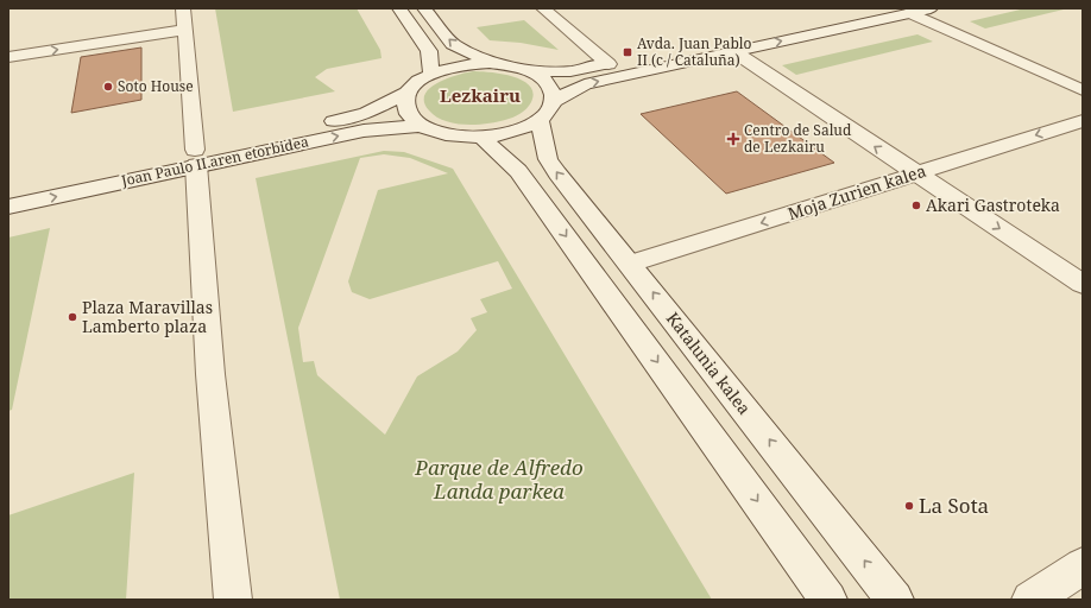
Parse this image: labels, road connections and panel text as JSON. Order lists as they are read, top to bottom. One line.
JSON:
{"streets":{"street":["Joan Paulo II.aren etorbidea","Moja Zurien kalea","Katalunia kalea"]},"crossings":[["Moja Zurien kalea","Katalunia kalea"]],"districts":["Lezkairu"],"parks":["Parque de Alfredo Landa parkea"],"places":{"transit":["Avda. Juan Pablo II (c / Cataluña)"],"other":["Soto House","Akari Gastroteka","Plaza Maravillas Lamberto plaza","La Sota"],"health":["Centro de Salud de Lezkairu"]}}
